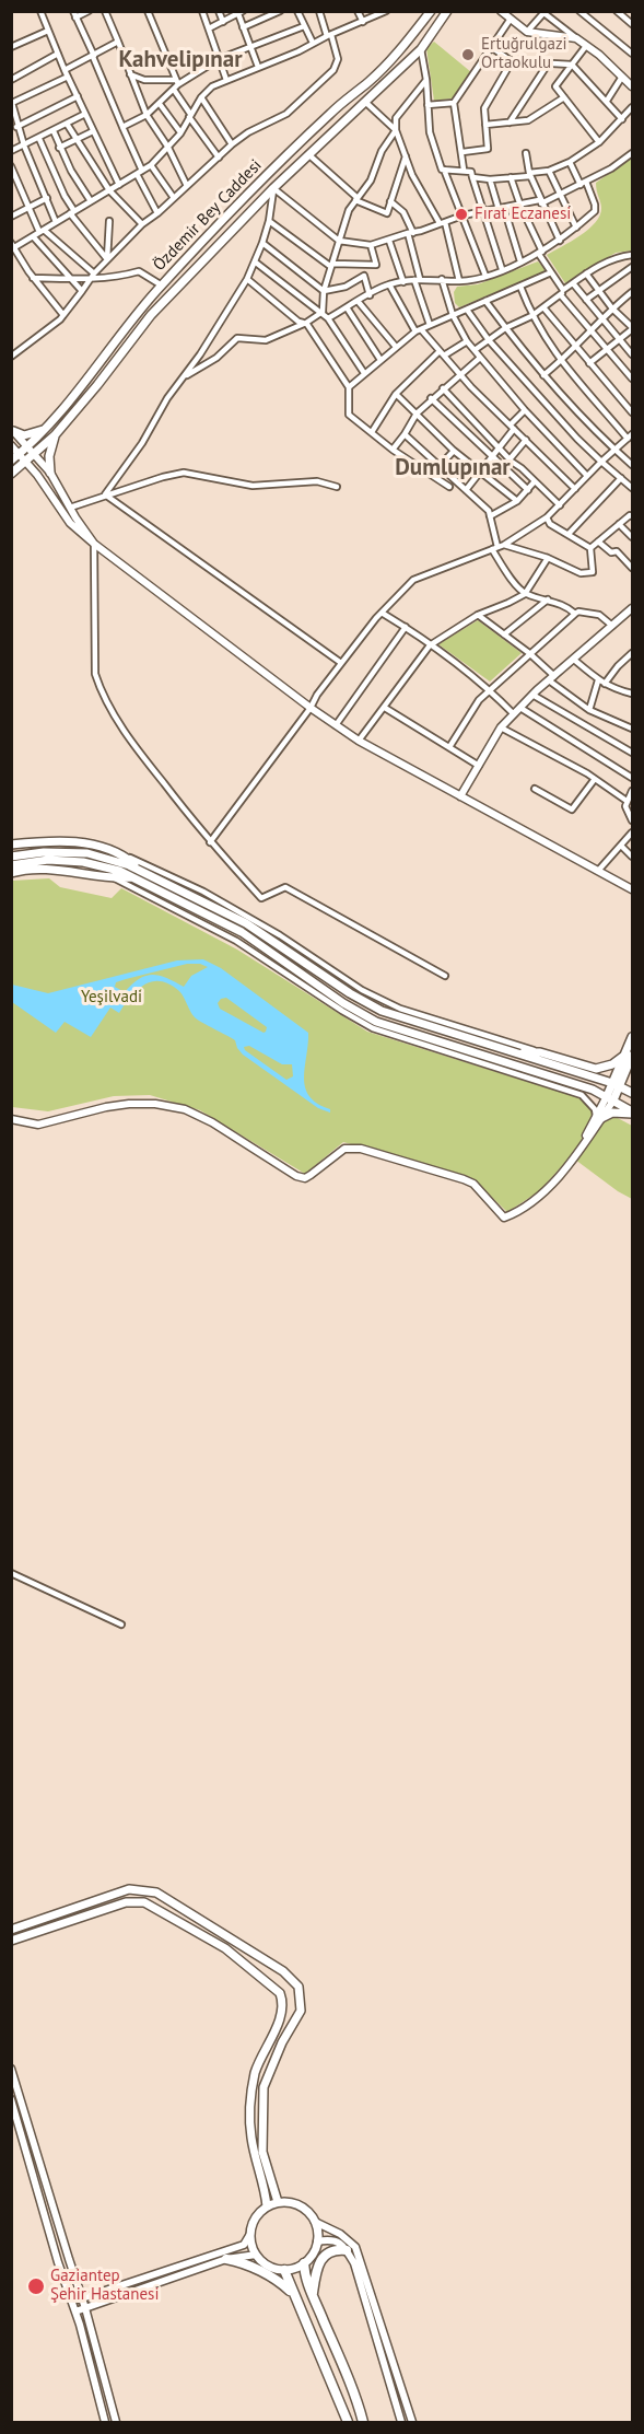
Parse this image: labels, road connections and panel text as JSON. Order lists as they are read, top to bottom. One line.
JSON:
{"streets":{"main road":["Özdemir Bey Caddesi"]},"districts":["Kahvelipınar","Dumlupınar"],"parks":["Yeşilvadi"],"places":["Ertuğrulgazi Ortaokulu","Fırat Eczanesi","Gaziantep Şehir Hastanesi"]}
